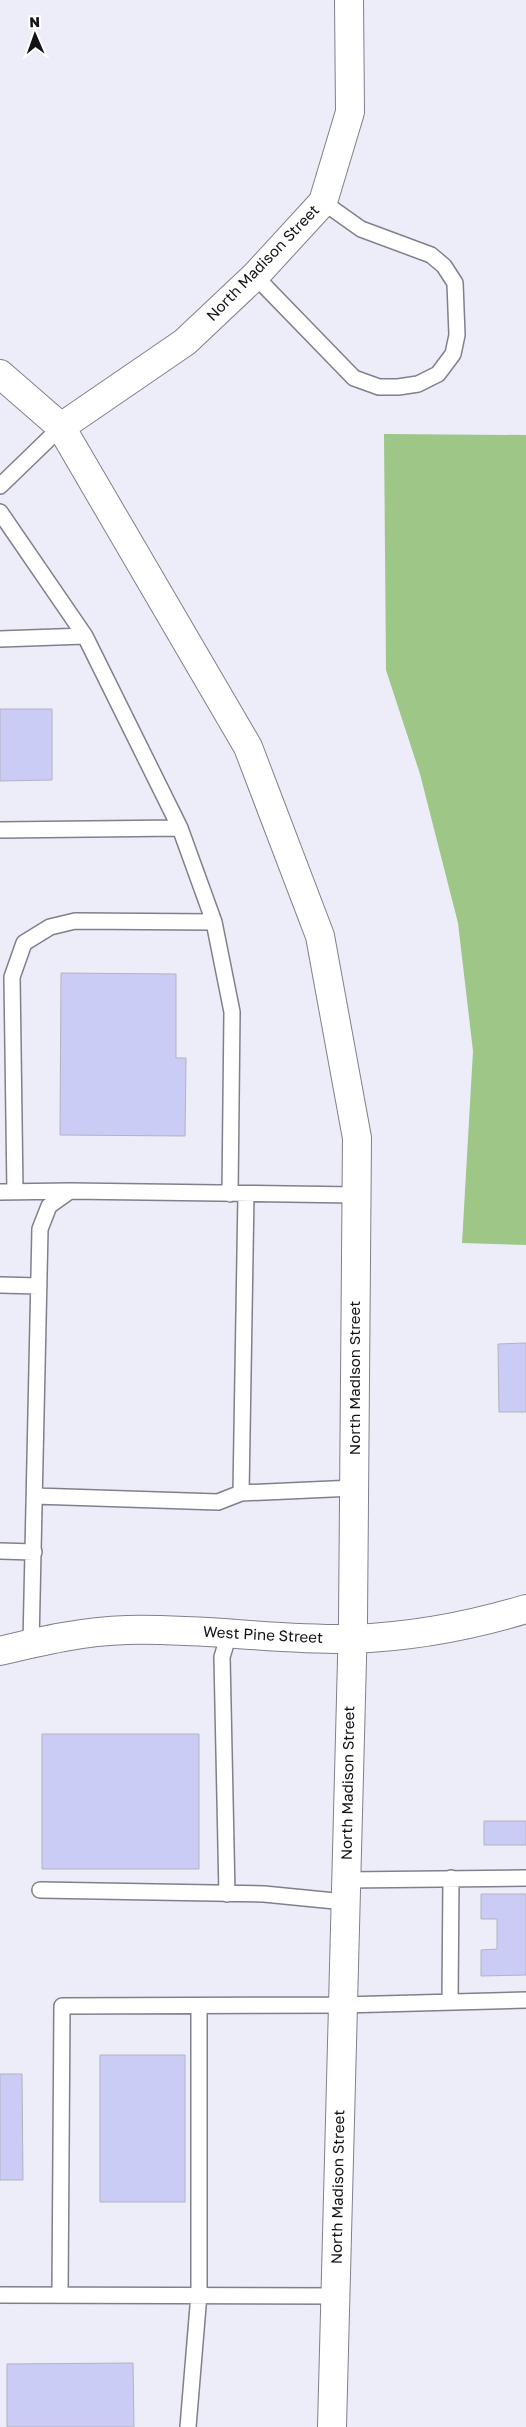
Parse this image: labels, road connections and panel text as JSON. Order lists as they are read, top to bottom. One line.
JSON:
{"streets":{"main road":["North Madison Street","West Pine Street"]},"crossings":[["North Madison Street","West Pine Street"]],"north":"top"}
